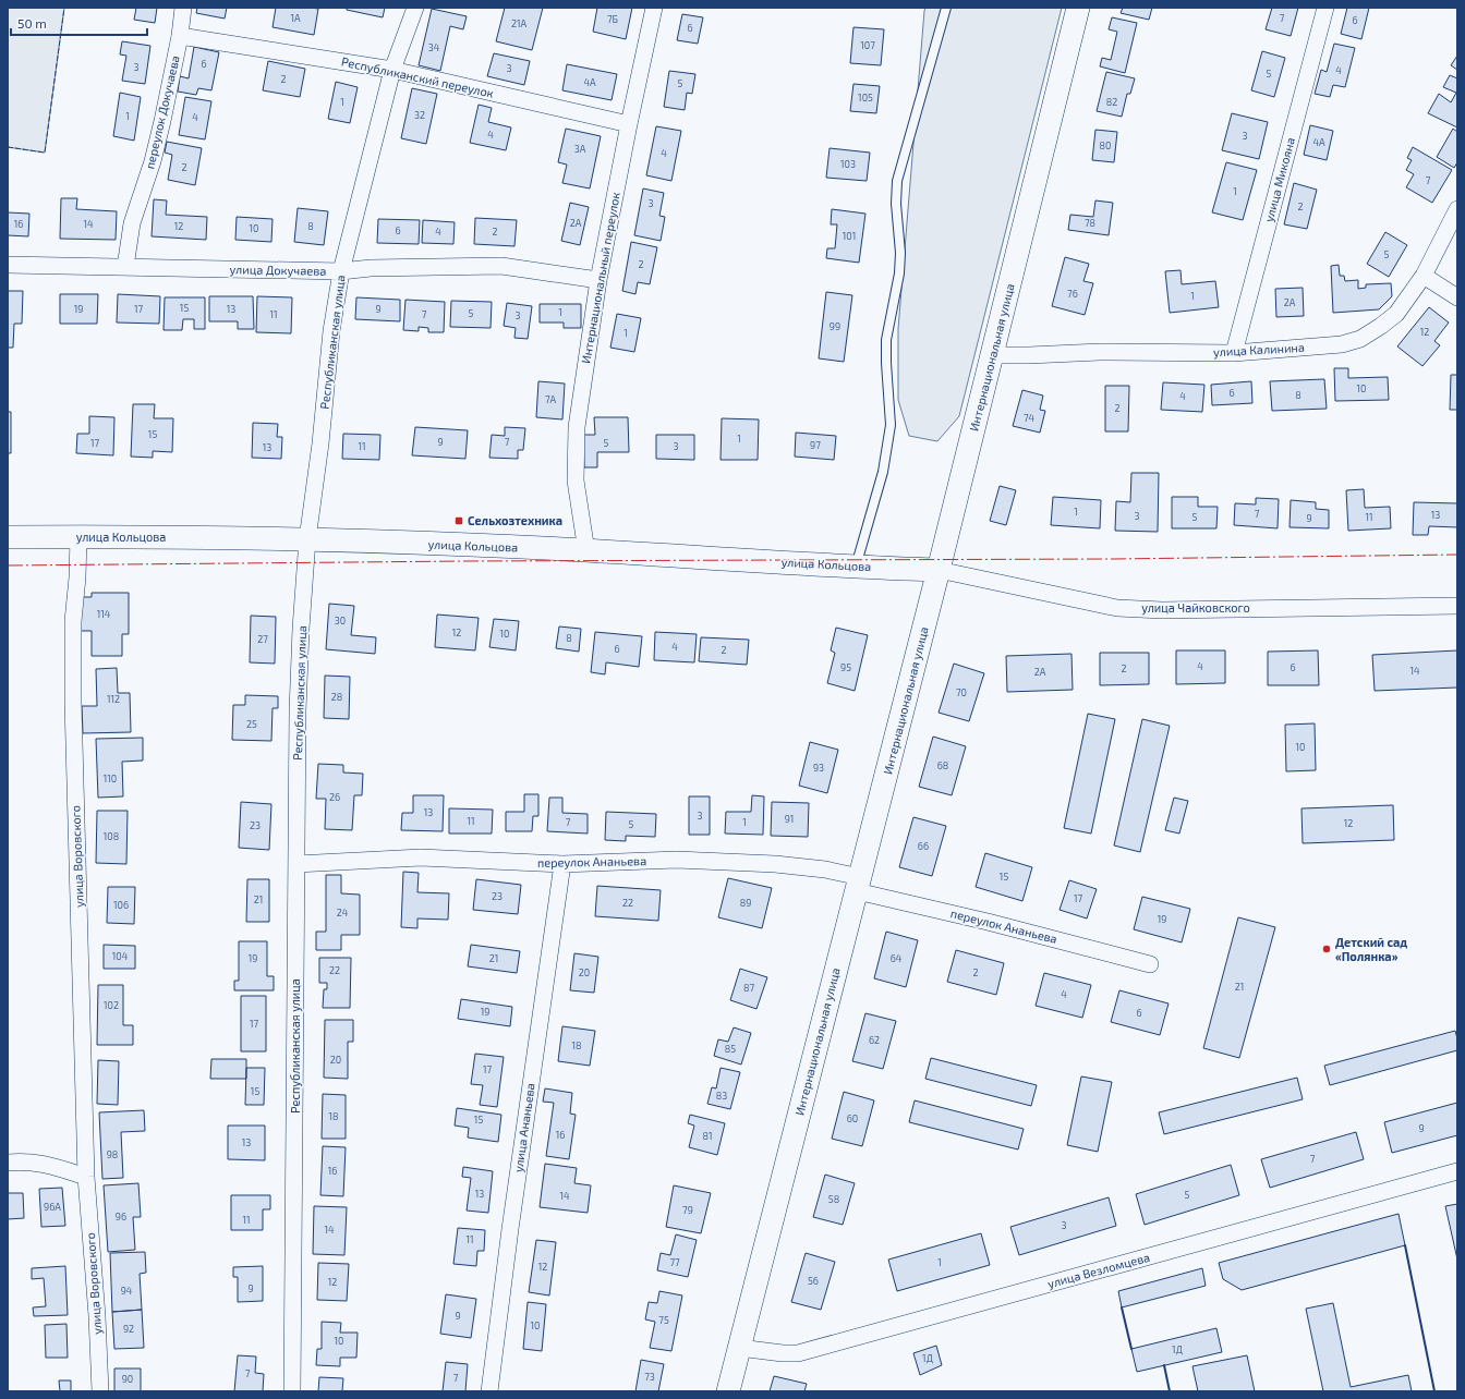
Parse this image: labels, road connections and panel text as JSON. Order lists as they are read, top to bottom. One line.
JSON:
{"streets":{"main road":["Интернациональная улица","улица Кольцова"],"street":["Республиканский переулок","переулок Докучаева","улица Микояна","улица Докучаева","Интернациональный переулок","Республиканская улица","улица Калинина","улица Чайковского","улица Воровского","переулок Ананьева","улица Ананьева","улица Везломцева"]},"crossings":[["Республиканский переулок","переулок Докучаева"],["Республиканский переулок","Интернациональный переулок"],["Республиканский переулок","Республиканская улица"],["переулок Докучаева","улица Докучаева"],["улица Микояна","улица Калинина"],["улица Докучаева","Интернациональный переулок"],["улица Докучаева","Республиканская улица"],["Интернациональный переулок","улица Кольцова"],["Республиканская улица","улица Кольцова"],["Республиканская улица","переулок Ананьева"],["улица Калинина","Интернациональная улица"],["Интернациональная улица","улица Кольцова"],["Интернациональная улица","улица Чайковского"],["Интернациональная улица","переулок Ананьева"],["Интернациональная улица","улица Везломцева"],["улица Кольцова","улица Чайковского"],["улица Кольцова","улица Воровского"],["переулок Ананьева","улица Ананьева"]],"places":{"transit":["Сельхозтехника"],"other":["Детский сад «Полянка»"]},"house_numbers":["1А","7","7Б","6","21А","6","107","34","6","3","3","4","5","2","4А","5","105","1","82","32","1","4","4","3","4А","80","3А","4","103","2","7","1","3","2","2А","78","16","14","12","8","10","6","4","2","101","5","2","76","1","2А","15","19","17","13","9","1","5","11","7","3","99","12","1","10","6","8","4","7А","2","74","15","1","9","7","17","5","97","11","3","13","1","7","13","3","5","11","9","114","30","12","10","8","27","4","6","2","4","95","6","2","14","2А","70","28","112","25","10","68","93","110","26","13","3","91","11","7","1","12","5","23","108","66","15","23","17","21","22","89","106","24","19","104","19","21","64","22","20","2","21","87","4","102","19","6","17","62","18","85","20","17","15","83","18","60","15","9","16","81","13","98","7","16","13","5","14","58","96А","79","96","11","3","14","11","77","1","12","56","12","9","94","9","75","10","92","10","1Д","1Д","7","73","7","90"],"scale_bar":"50 m"}
